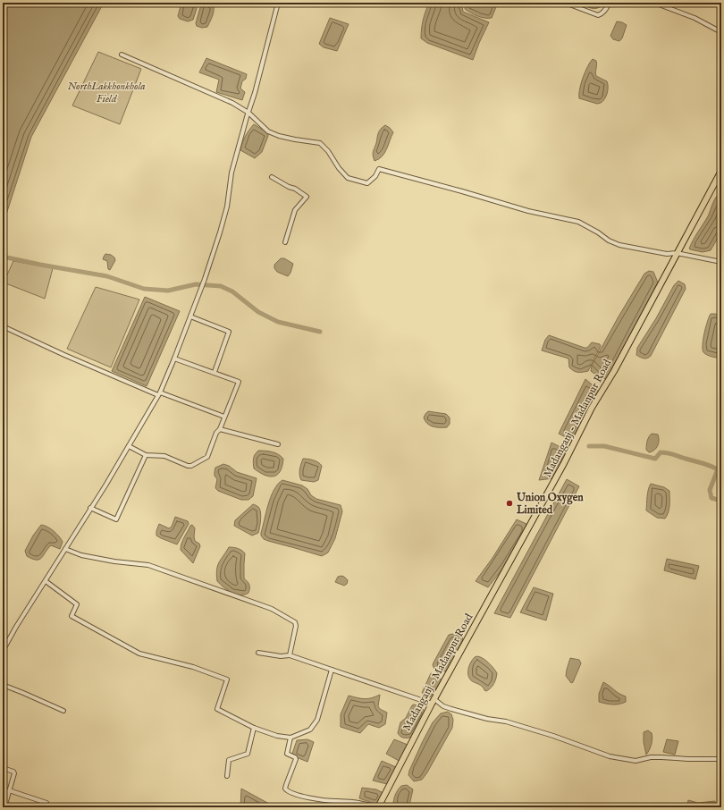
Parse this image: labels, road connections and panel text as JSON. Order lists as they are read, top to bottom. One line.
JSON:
{"streets":{"main road":["Madanganj - Madanpur Road"]},"parks":["NorthLakkhonkhola Field"],"places":["Union Oxygen Limited"]}
